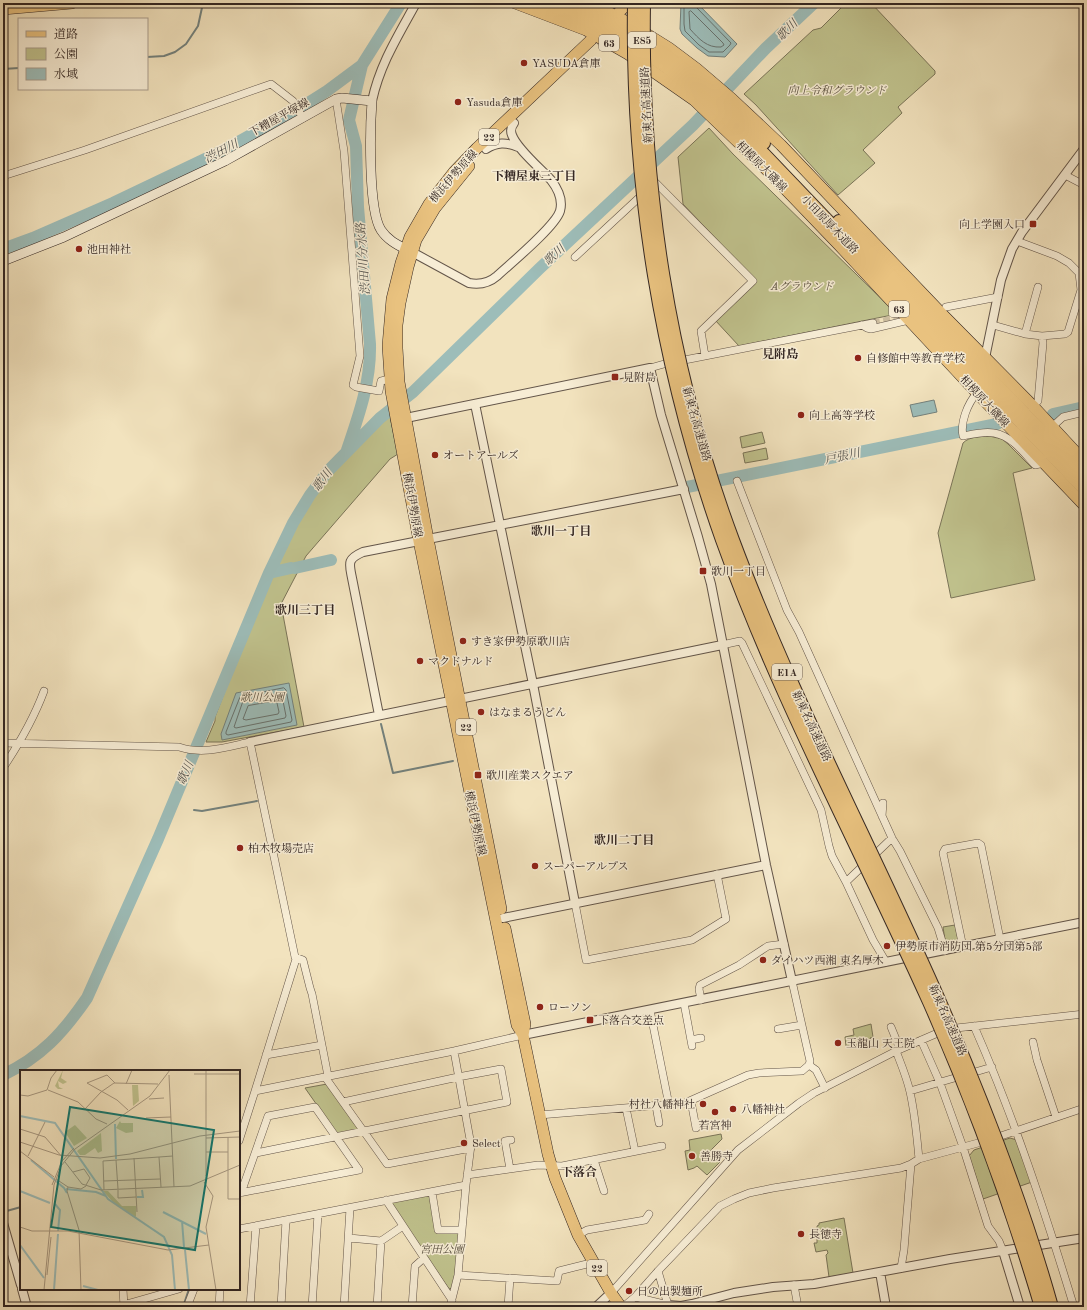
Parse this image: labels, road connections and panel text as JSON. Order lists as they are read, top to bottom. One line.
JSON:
{"streets":{"highway":["E85","新東名高速道路","小田原厚木道路","E1A"],"main road":["63","下糟屋平塚線","22","相模原大磯線","横浜伊勢原線"]},"crossings":[["相模原大磯線","小田原厚木道路"]],"districts":["下糟屋東三丁目","見附島","歌川一丁目","歌川三丁目","歌川二丁目","下落合"],"water":["歌川","渋田川","渋田川分水路","戸張川"],"parks":["向上令和グラウンド","Aグラウンド","歌川公園","宮田公園"],"places":{"other":["YASUDA倉庫","Yasuda倉庫","池田神社","自修館中等教育学校","向上高等学校","オートアールズ","すき家伊勢原歌川店","マクドナルド","はなまるうどん","柏木牧場売店","スーパーアルプス","伊勢原市消防団 第5分団第5部","ダイハツ西湘 東名厚木","ローソン","玉龍山 天王院","村社八幡神社","八幡神社","若宮神","Select","善勝寺","長徳寺","日の出製麺所"],"transit":["向上学園入口","見附島","歌川一丁目","歌川産業スクエア","下落合交差点"]},"legend":["道路","公園","水域"]}
